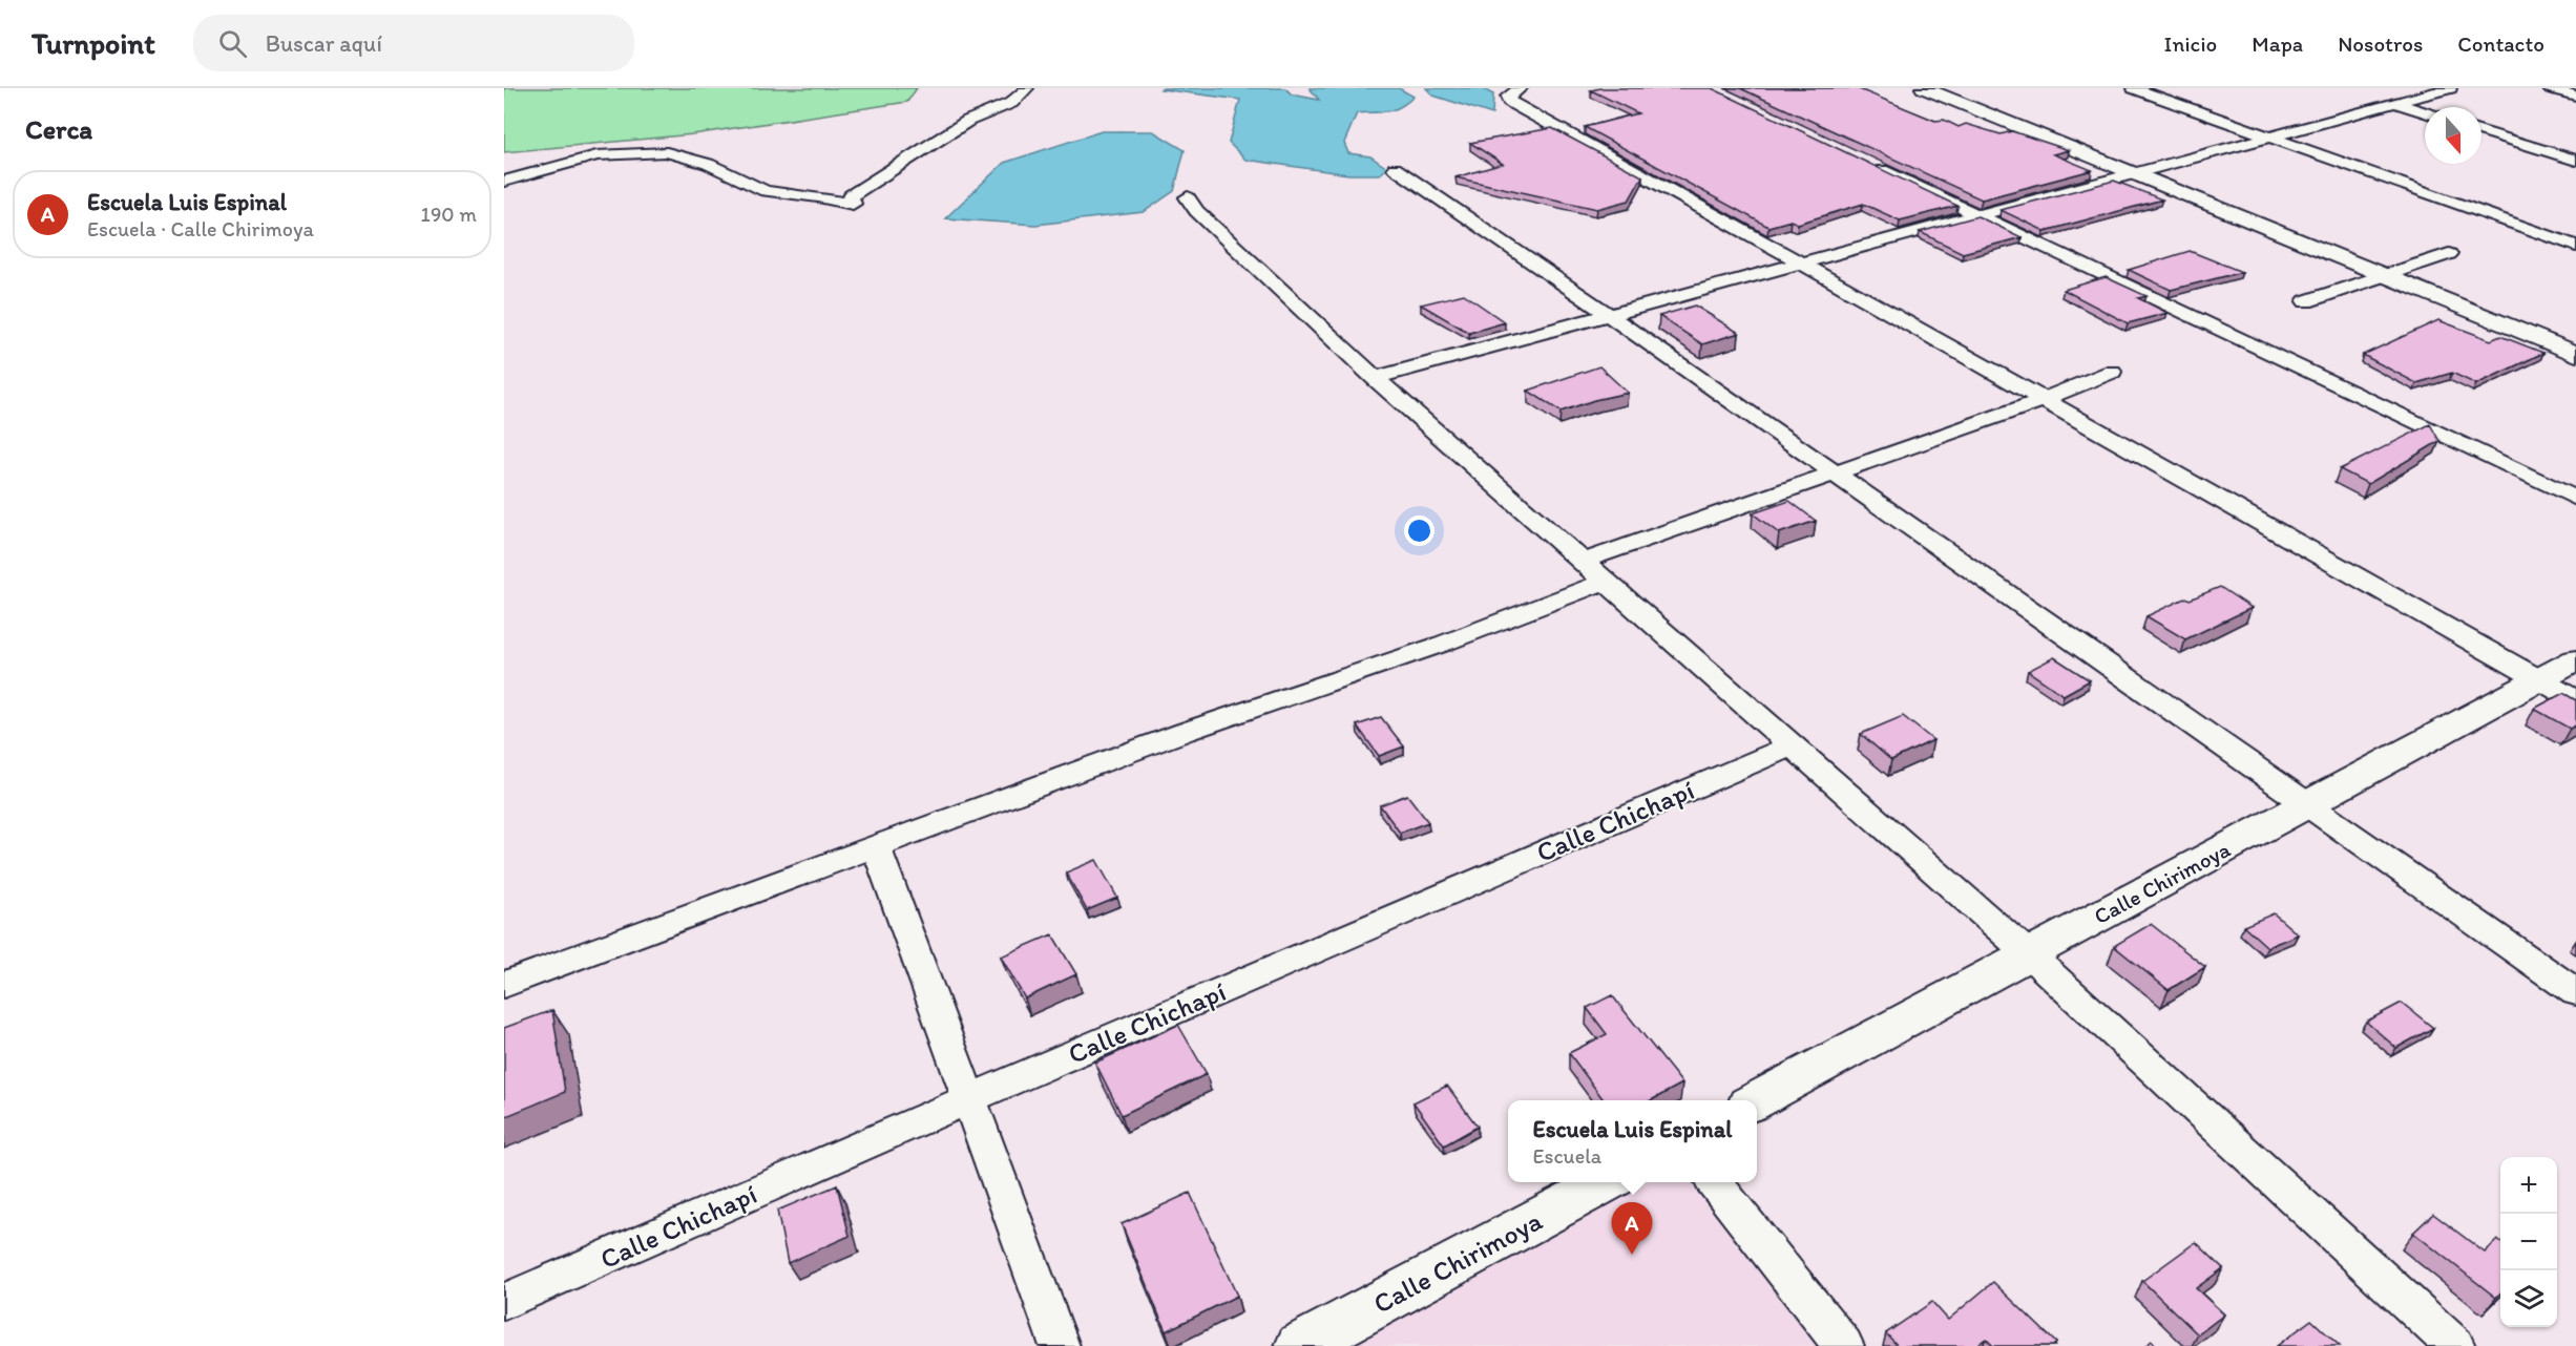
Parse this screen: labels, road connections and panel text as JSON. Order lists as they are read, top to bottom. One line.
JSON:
{"streets":{"street":["Calle Chichapí","Calle Chirimoya"]},"north":"bottom","page":{"header":"Turnpoint","search":"Buscar aquí","nav":["Inicio","Mapa","Nosotros","Contacto"],"heading":"Cerca","list":[{"mark":"A","name":"Escuela Luis Espinal","note":"Escuela · Calle Chirimoya","value":"190 m"}],"popup":["Escuela Luis Espinal","Escuela"],"map_buttons":["+","−"],"pins":"A"}}
